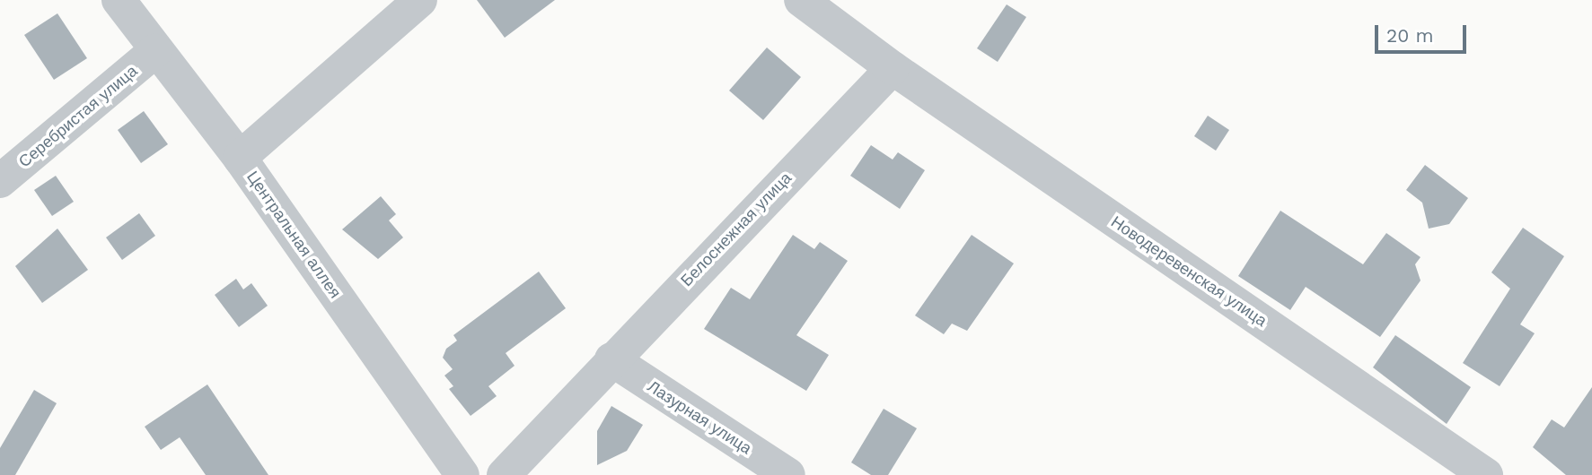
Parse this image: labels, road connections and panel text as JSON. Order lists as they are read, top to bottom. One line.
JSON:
{"streets":{"street":["Серебристая улица","Белоснежная улица","Центральная аллея","Новодеревенская улица","Лазурная улица"]},"crossings":[["Серебристая улица","Центральная аллея"],["Белоснежная улица","Новодеревенская улица"],["Белоснежная улица","Лазурная улица"]],"scale_bar":"20 m"}
